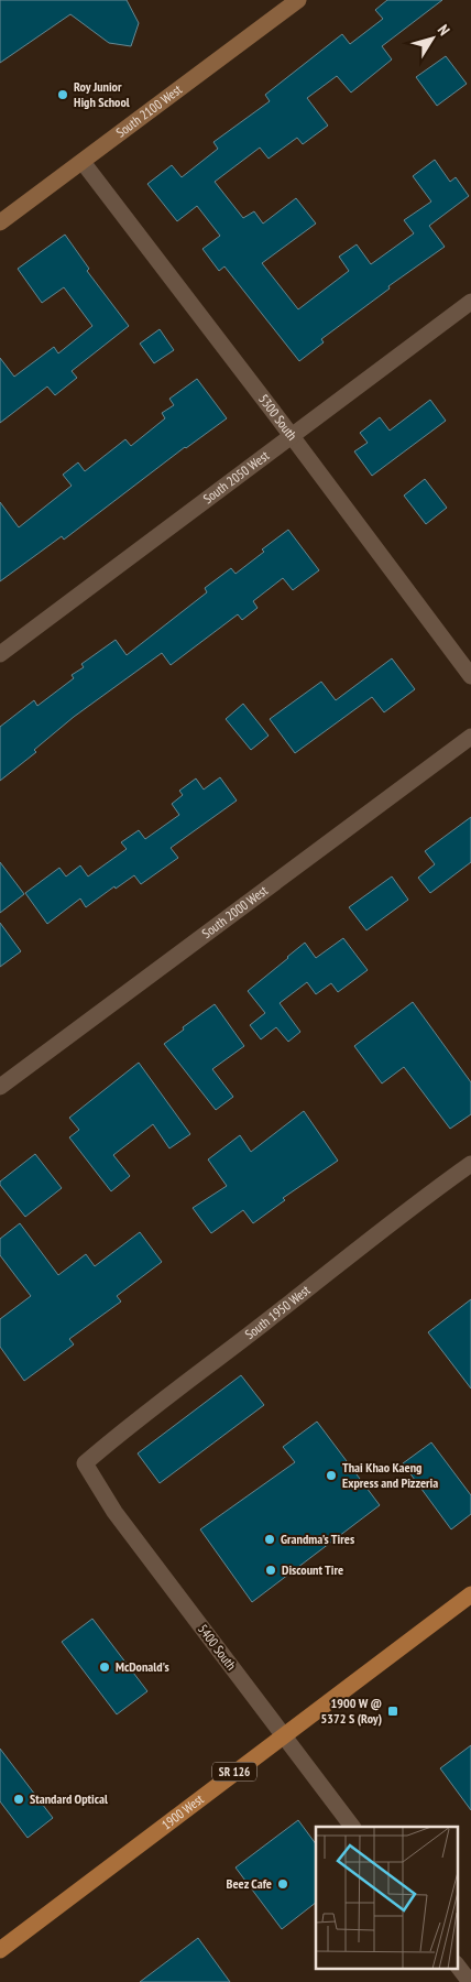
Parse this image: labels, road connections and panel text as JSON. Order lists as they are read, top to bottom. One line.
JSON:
{"streets":{"main road":["SR 126","1900 West"],"street":["South 2100 West","5300 South","South 2050 West","South 2000 West","South 1950 West","5400 South"]},"crossings":[["South 2100 West","5300 South"],["5300 South","South 2050 West"],["South 1950 West","5400 South"],["5400 South","1900 West"]],"places":{"other":["Roy Junior High School","Thai Khao Kaeng Express and Pizzeria","Grandma's Tires","Discount Tire","McDonald's","Standard Optical","Beez Cafe"],"transit":["1900 W @ 5372 S (Roy)"]},"north":"top right"}
